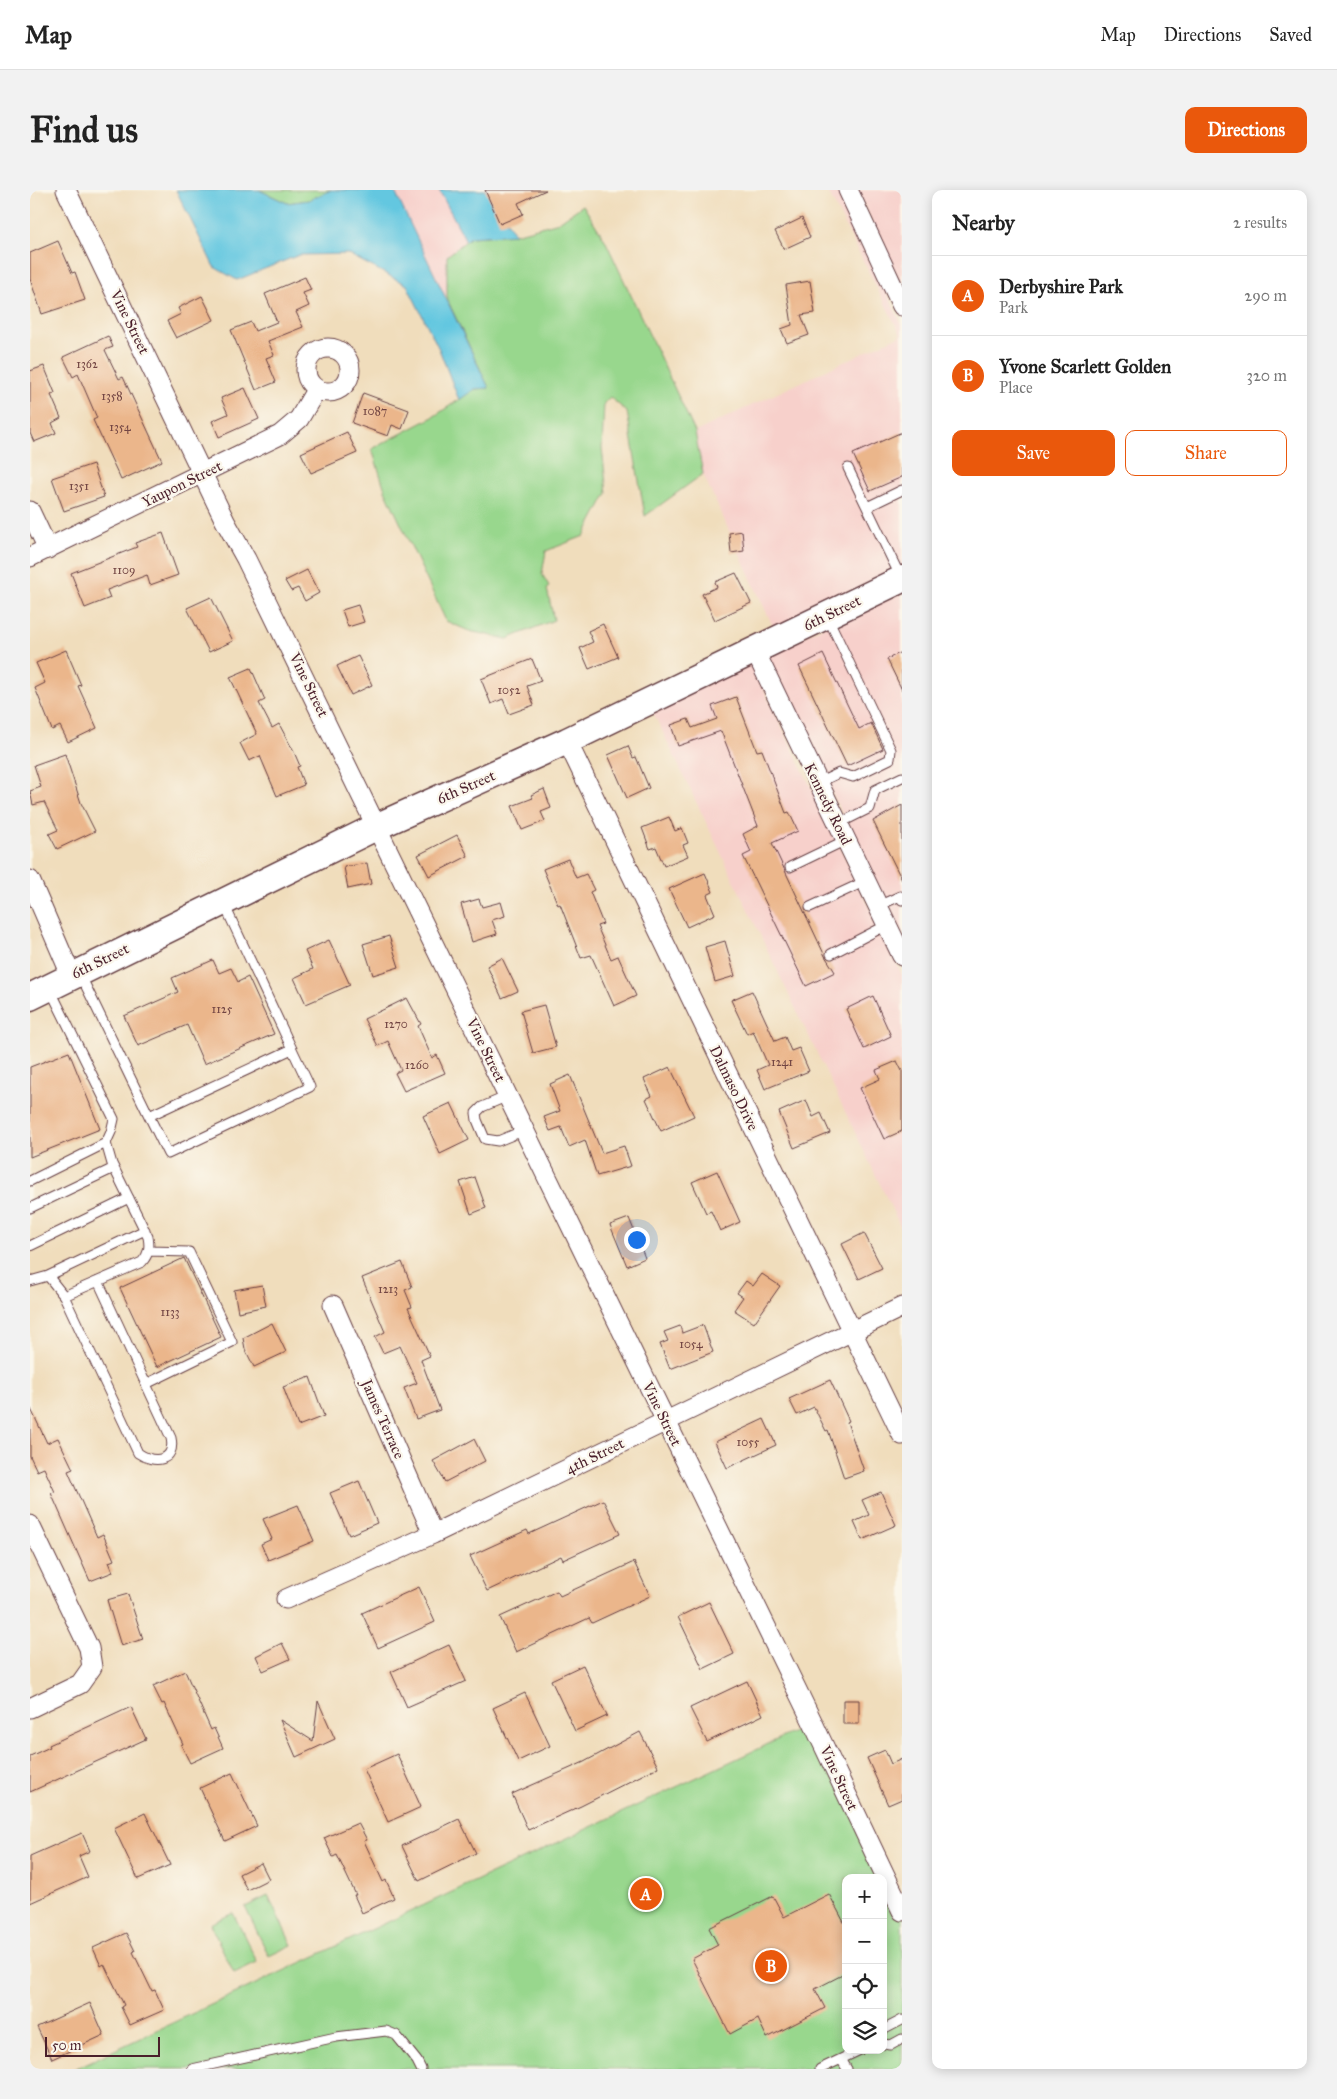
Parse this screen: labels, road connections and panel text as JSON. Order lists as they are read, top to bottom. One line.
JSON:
{"streets":{"street":["Vine Street","Yaupon Street","6th Street","Kennedy Road","Dalmaso Drive","James Terrace","4th Street"]},"crossings":[["Vine Street","Yaupon Street"],["Vine Street","6th Street"],["Vine Street","4th Street"],["6th Street","Kennedy Road"],["6th Street","Dalmaso Drive"],["Dalmaso Drive","4th Street"],["James Terrace","4th Street"]],"house_numbers":["1362","1358","1087","1354","1351","1109","1052","1125","1270","1241","1260","1213","1133","1054","1055"],"scale_bar":"50 m","page":{"header":"Map","nav":["Map","Directions","Saved"],"buttons":["Directions",["Save","Share"]],"title":"Find us","heading":["Nearby","2 results"],"list":[{"mark":"A","name":"Derbyshire Park","note":"Park","value":"290 m"},{"mark":"B","name":"Yvone Scarlett Golden","note":"Place","value":"320 m"}],"map_buttons":["+","−"],"pins":["A","B"],"scale":"50 m"}}
